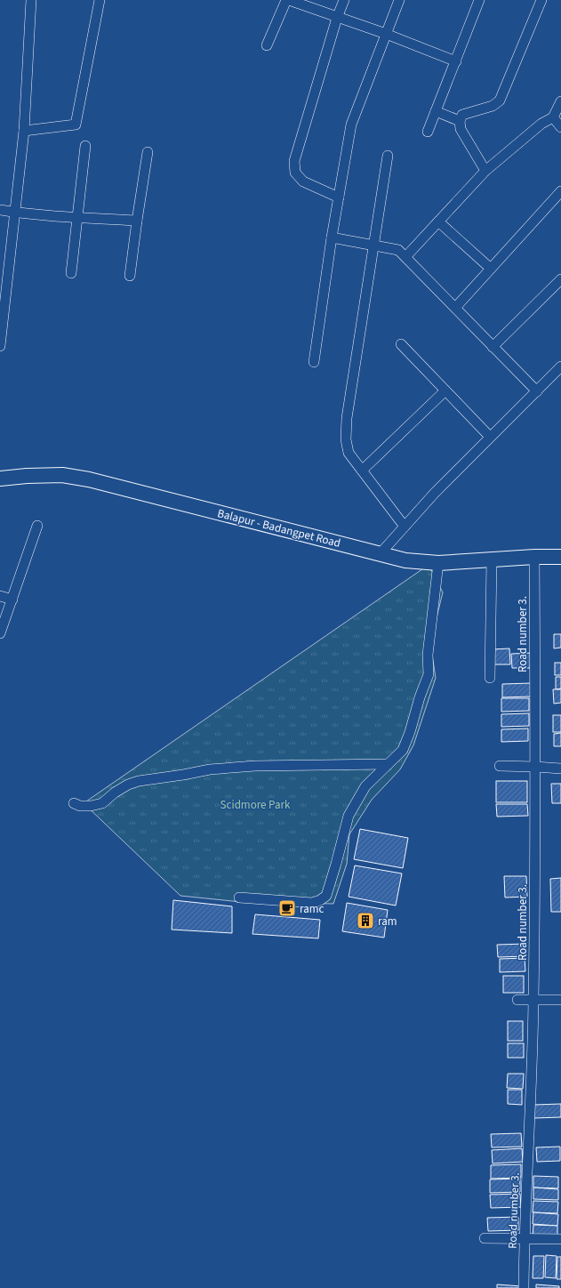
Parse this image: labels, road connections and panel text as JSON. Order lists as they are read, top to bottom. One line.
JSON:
{"streets":{"street":["Balapur - Badangpet Road","Road number 3."]},"crossings":[["Balapur - Badangpet Road","Road number 3."]],"parks":["Scidmore Park"],"places":{"cafe":["ramc"],"building":["ram"]}}
